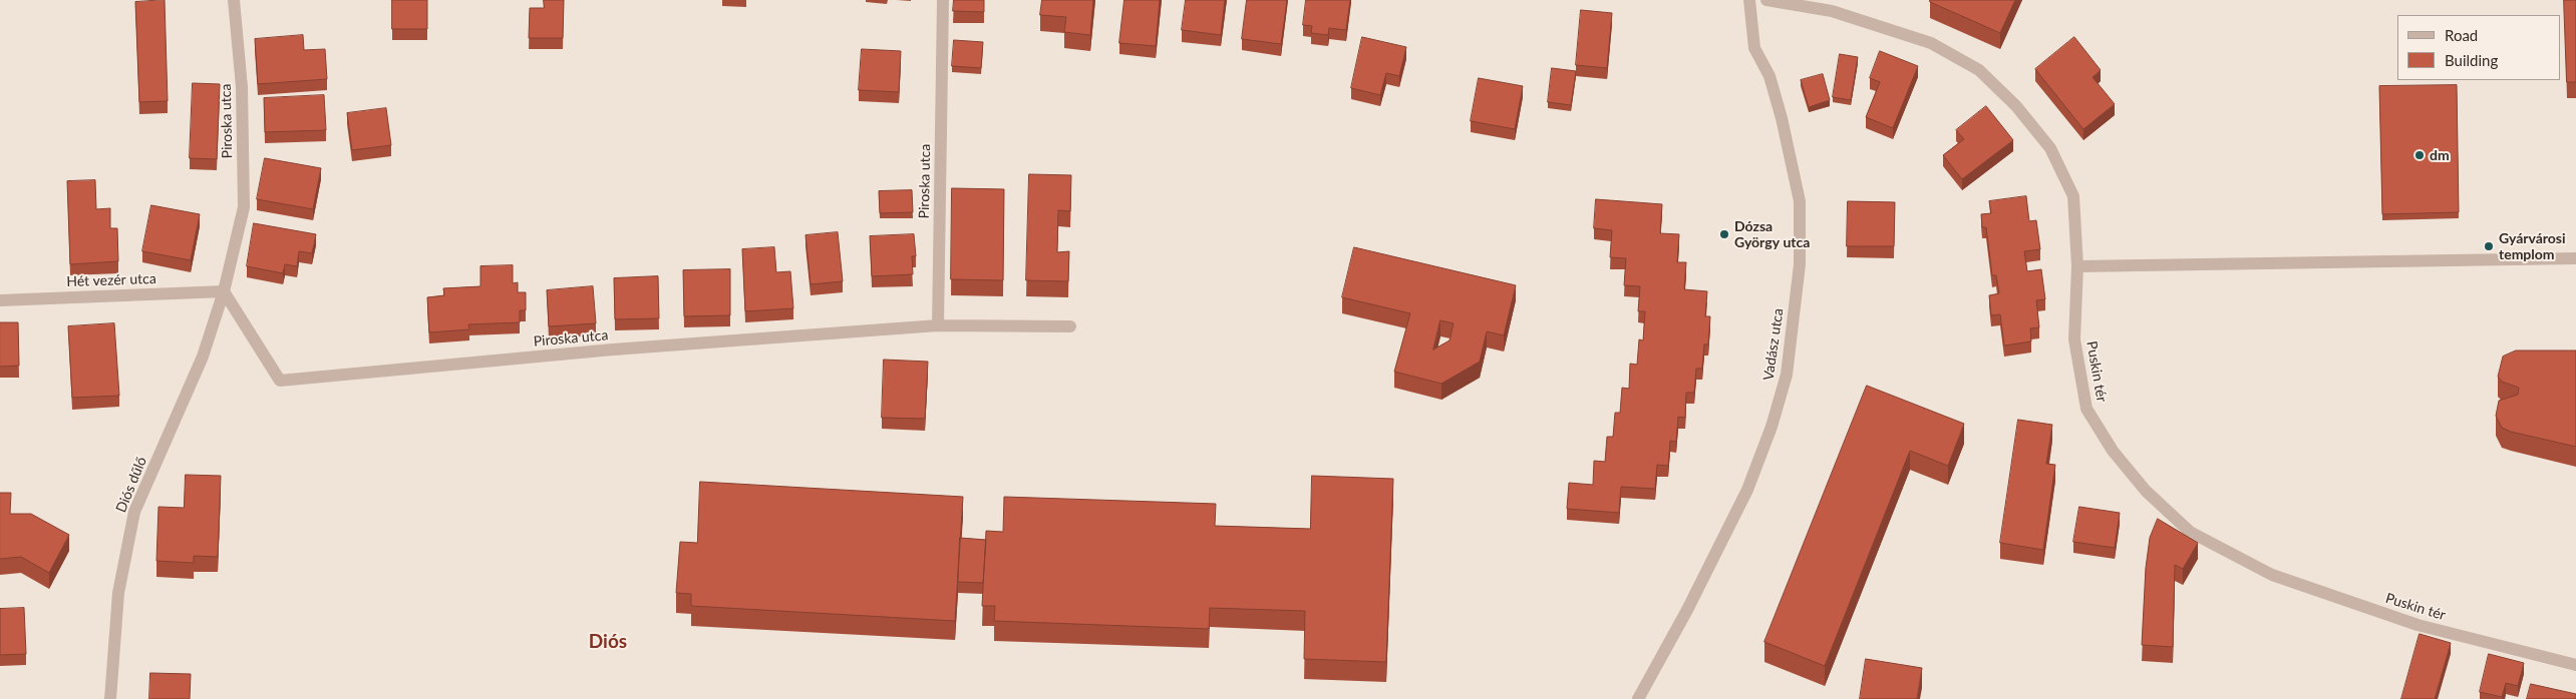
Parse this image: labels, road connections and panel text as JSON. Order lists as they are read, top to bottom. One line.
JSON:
{"streets":{"street":["Piroska utca","Hét vezér utca","Vadász utca","Puskin tér","Diós dűlő"]},"crossings":[["Piroska utca","Hét vezér utca"],["Piroska utca","Diós dűlő"],["Hét vezér utca","Diós dűlő"]],"districts":["Diós"],"places":["dm","Dózsa György utca","Gyárvárosi templom"],"legend":["Road","Building"]}
